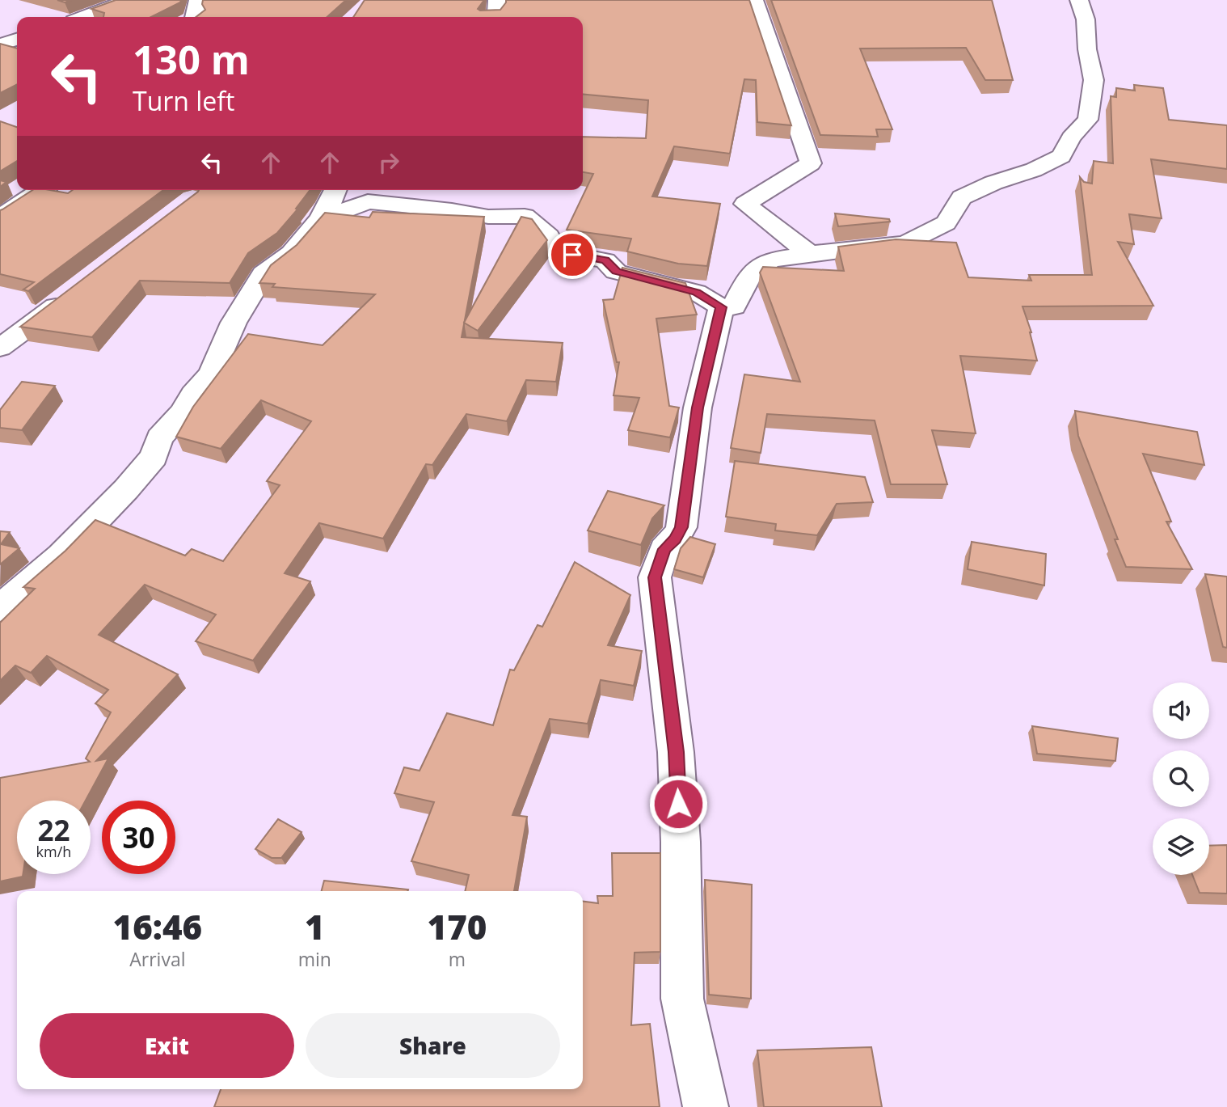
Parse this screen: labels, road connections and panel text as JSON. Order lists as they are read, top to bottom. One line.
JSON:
{"page":{"turn":["130 m","Turn left"],"speed":"22 km/h","limit":"30","eta":["16:46","Arrival","1","min","170","m"],"buttons":["Exit","Share"]}}
